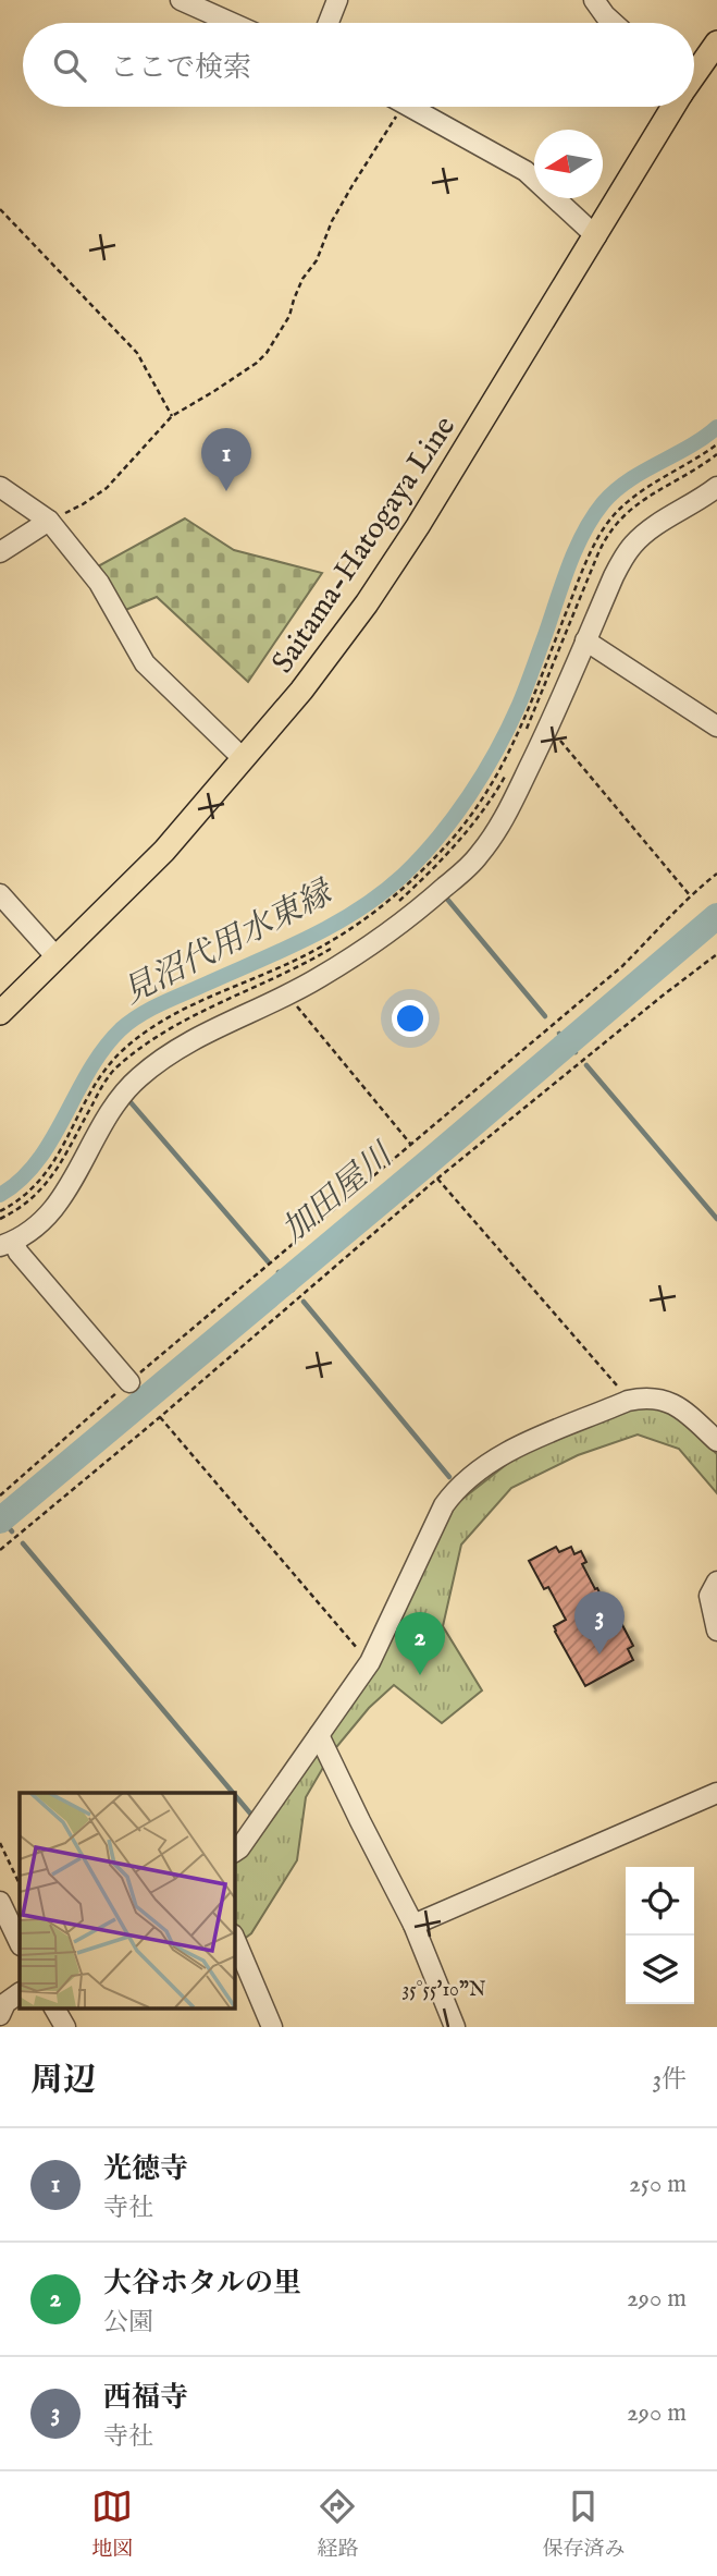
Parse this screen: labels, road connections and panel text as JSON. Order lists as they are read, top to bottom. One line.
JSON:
{"streets":{"main road":["Saitama-Hatogaya Line"]},"water":["見沼代用水東縁","加田屋川"],"north":"left","page":{"search":"ここで検索","pins":["1","3","2"],"heading":["周辺","3件"],"list":[{"mark":"1","name":"光徳寺","note":"寺社","value":"250 m"},{"mark":"2","name":"大谷ホタルの里","note":"公園","value":"290 m"},{"mark":"3","name":"西福寺","note":"寺社","value":"290 m"}],"nav":["地図","経路","保存済み"]},"coordinates":["35°55'10\"N"]}
